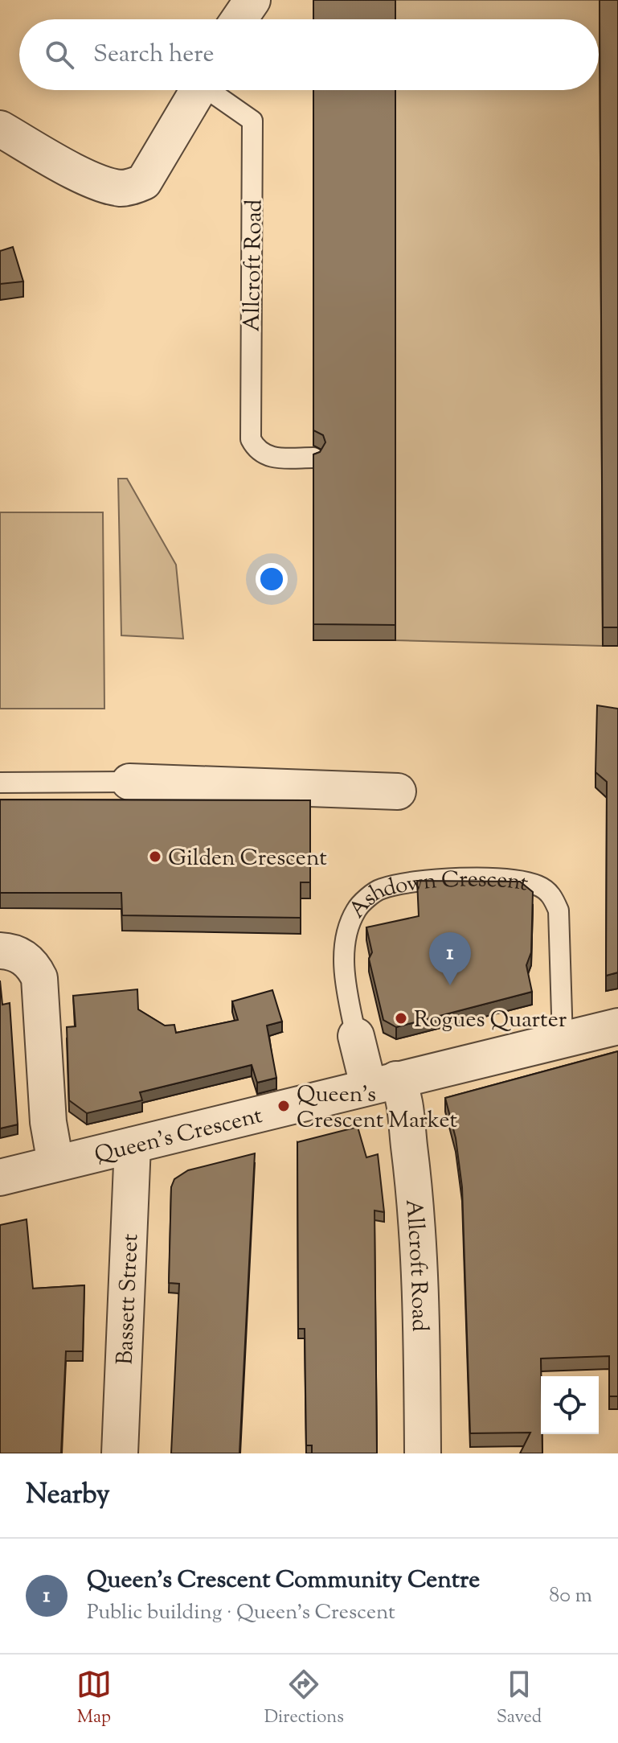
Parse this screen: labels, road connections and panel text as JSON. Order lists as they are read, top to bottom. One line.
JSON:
{"streets":{"street":["Allcroft Road","Ashdown Crescent","Queen's Crescent","Bassett Street"]},"crossings":[["Allcroft Road","Ashdown Crescent"],["Allcroft Road","Queen's Crescent"],["Ashdown Crescent","Queen's Crescent"],["Queen's Crescent","Bassett Street"]],"places":["Gilden Crescent","Rogues Quarter","Queen's Crescent Market"],"page":{"search":"Search here","pins":"1","heading":"Nearby","list":[{"mark":"1","name":"Queen's Crescent Community Centre","note":"Public building · Queen's Crescent","value":"80 m"}],"nav":["Map","Directions","Saved"]}}
